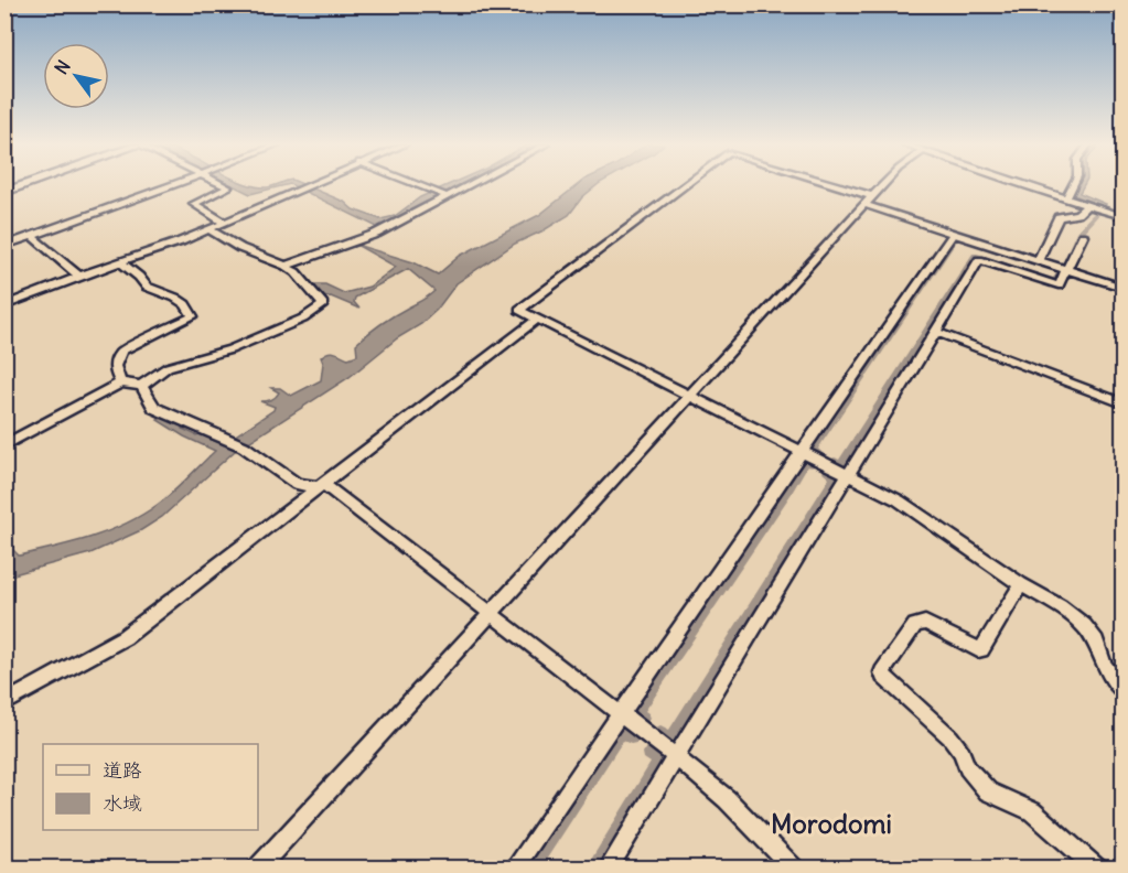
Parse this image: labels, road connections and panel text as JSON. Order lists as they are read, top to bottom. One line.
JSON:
{"districts":["Morodomi"],"legend":["道路","水域"],"north":"top left"}
